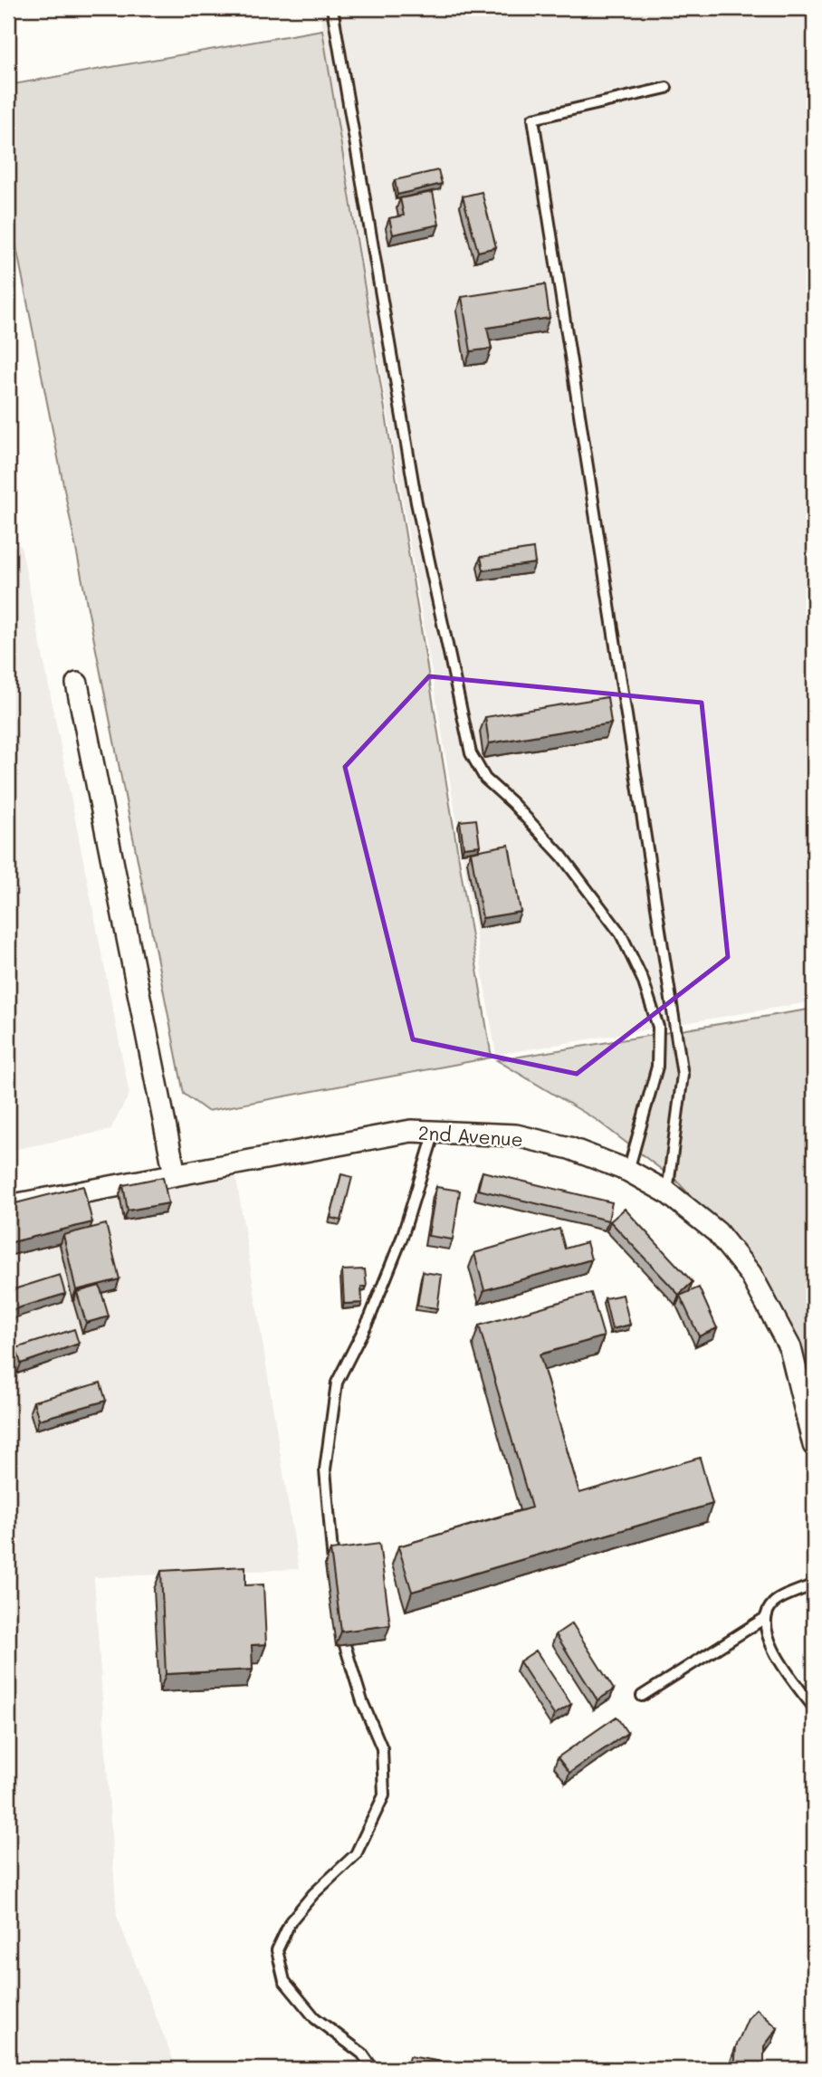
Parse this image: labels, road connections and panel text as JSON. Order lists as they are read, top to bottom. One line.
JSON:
{"streets":{"street":["2nd Avenue"]}}
